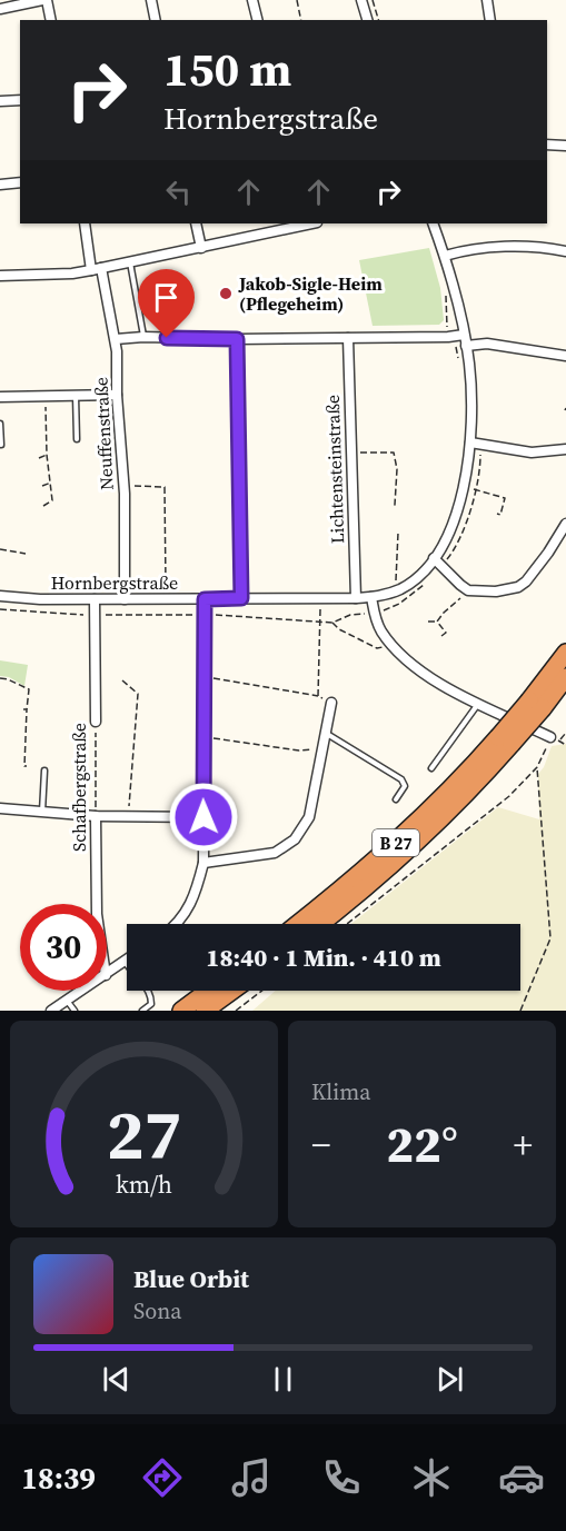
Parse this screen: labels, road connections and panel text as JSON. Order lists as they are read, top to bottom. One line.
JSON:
{"streets":{"highway":["B 27"],"street":["Neuffenstraße","Lichtensteinstraße","Hornbergstraße","Schafbergstraße"]},"crossings":[["Neuffenstraße","Hornbergstraße"],["Lichtensteinstraße","Hornbergstraße"],["Hornbergstraße","Schafbergstraße"]],"places":["Jakob-Sigle-Heim (Pflegeheim)"],"page":{"turn":["150 m","Hornbergstraße"],"limit":"30","trip":"18:40 · 1 Min. · 410 m","tile":"Klima","heat":["−","22°","+"],"song":["Blue Orbit","Sona"],"tabs":"18:39","gauge":["27","km/h"]}}
